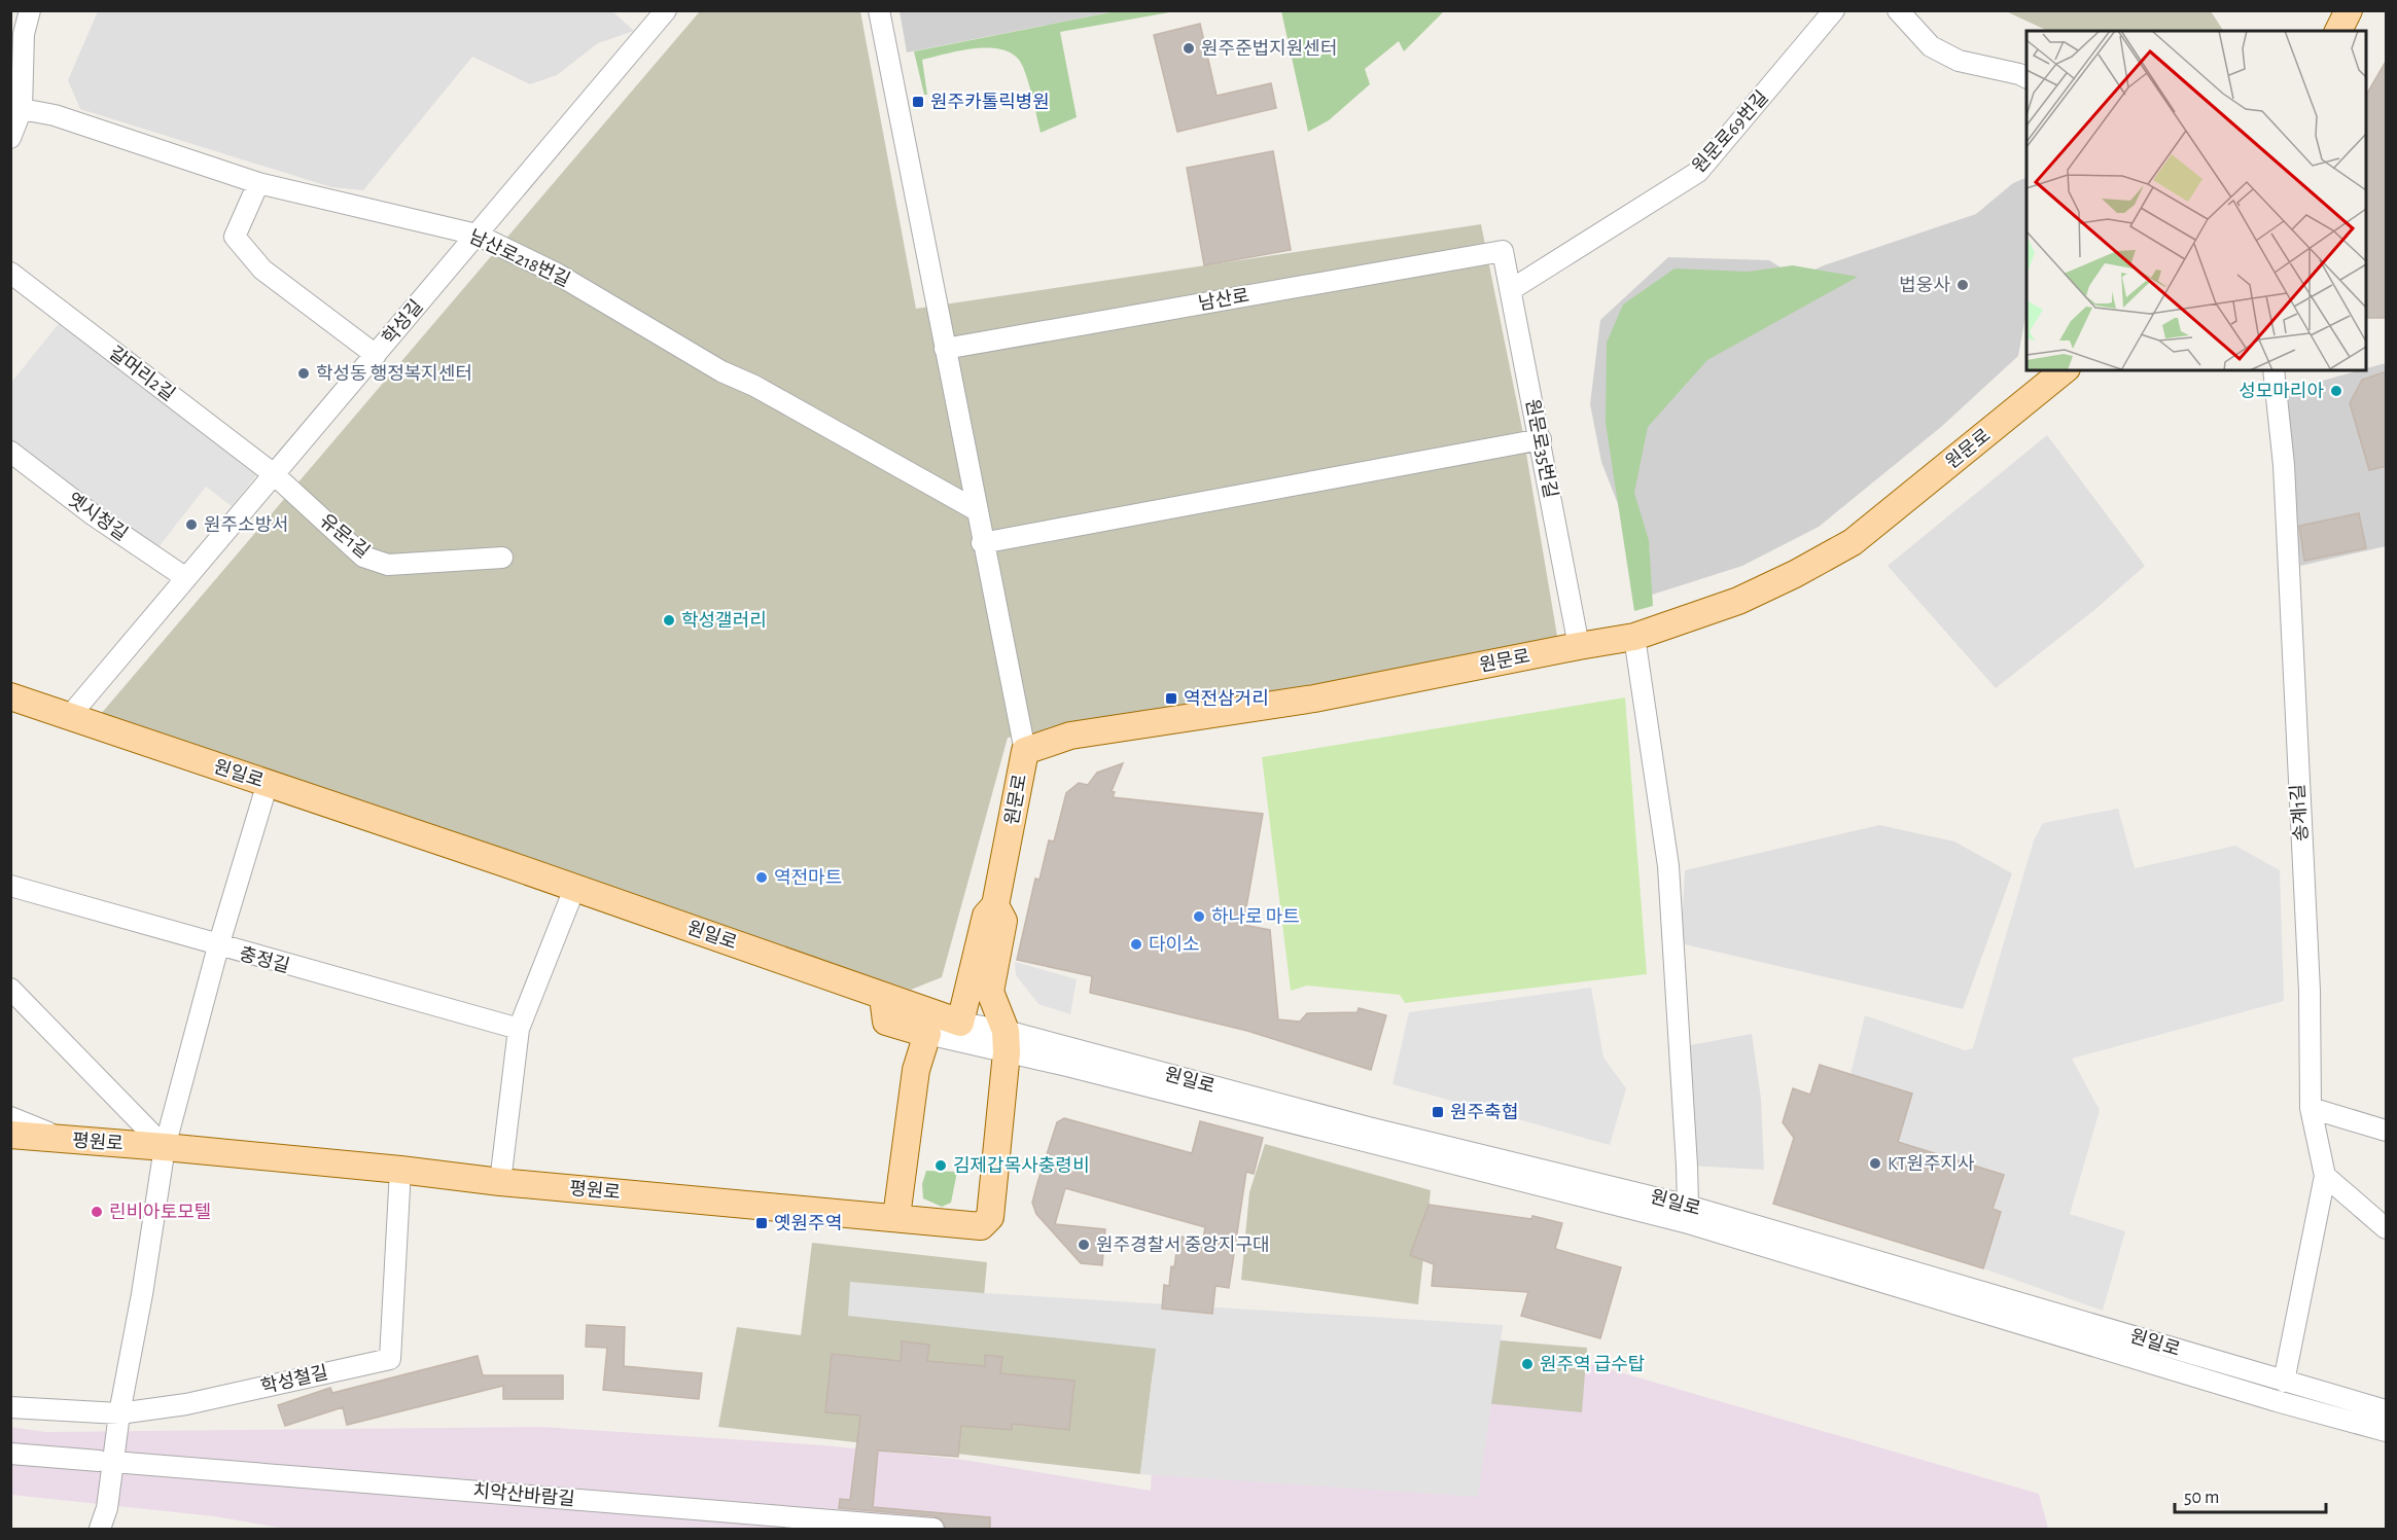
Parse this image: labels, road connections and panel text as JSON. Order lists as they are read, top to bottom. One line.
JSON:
{"streets":{"main road":["원문로","원일로","평원로"],"street":["원문로69번길","남산로218번길","남산로","학성길","갈머리2길","원문로35번길","옛시청길","유문1길","송계1길","충정길","학성철길","치악산바람길"]},"crossings":[["원문로69번길","원문로35번길"],["남산로218번길","학성길"],["남산로","원문로35번길"],["학성길","갈머리2길"],["학성길","옛시청길"],["학성길","유문1길"],["학성길","원일로"],["갈머리2길","유문1길"],["원문로35번길","원문로"],["원문로","원일로"],["원문로","평원로"],["원일로","평원로"],["평원로","학성철길"]],"places":{"other":["원주준법지원센터","법웅사","학성동 행정복지센터","성모마리아","원주소방서","학성갤러리","역전마트","하나로 마트","다이소","KT원주지사","김제갑목사충령비","린비아토모텔","원주경찰서 중앙지구대","원주역 급수탑"],"transit":["원주카톨릭병원","역전삼거리","원주축협","옛원주역"]},"scale_bar":"50 m"}
